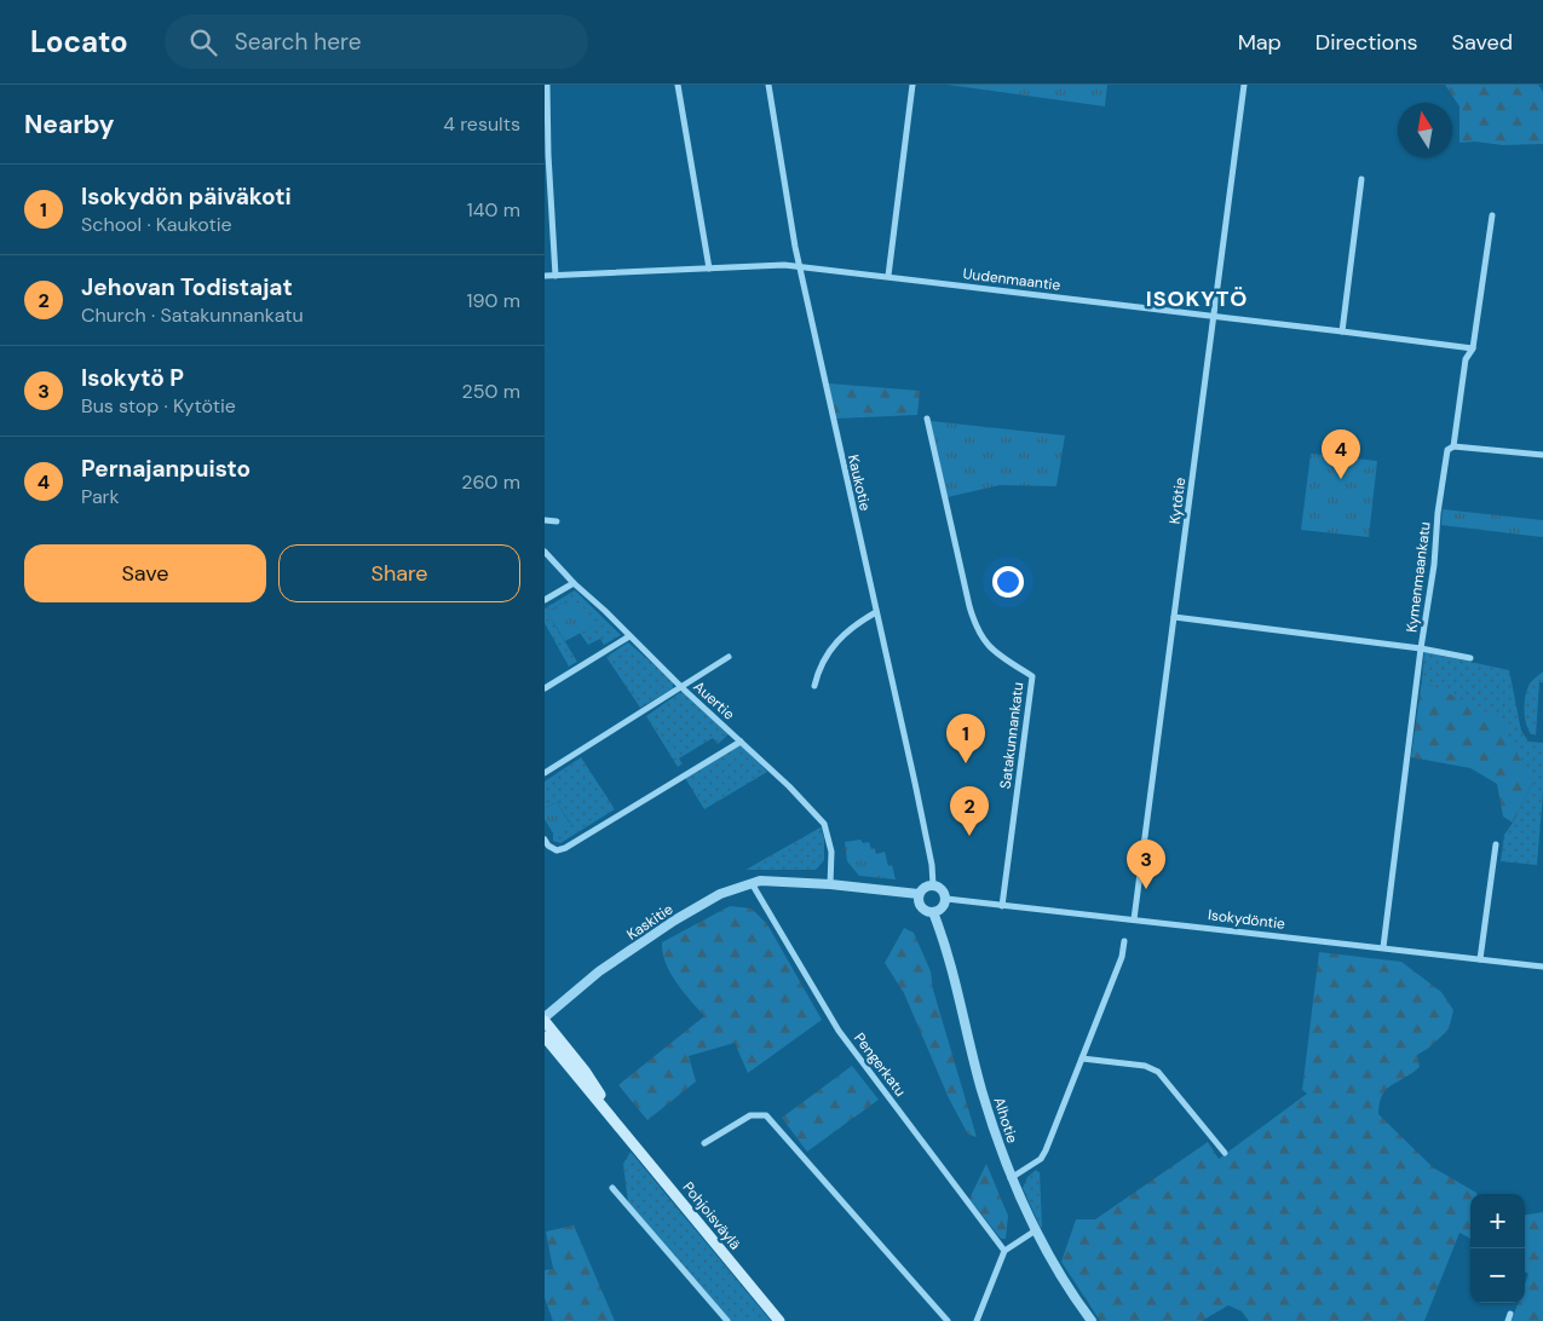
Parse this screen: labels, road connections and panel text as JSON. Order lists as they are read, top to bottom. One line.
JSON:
{"streets":{"main road":["Pohjoisväylä"],"street":["Uudenmaantie","Kaukotie","Kytötie","Kymenmaankatu","Auertie","Satakunnankatu","Isokydöntie","Kaskitie","Pengerkatu","Alhotie"]},"crossings":[["Uudenmaantie","Kaukotie"],["Uudenmaantie","Kytötie"],["Uudenmaantie","Kymenmaankatu"],["Kaukotie","Isokydöntie"],["Kaukotie","Alhotie"],["Kytötie","Isokydöntie"],["Kymenmaankatu","Isokydöntie"],["Auertie","Kaskitie"],["Satakunnankatu","Isokydöntie"],["Isokydöntie","Alhotie"],["Kaskitie","Pengerkatu"],["Kaskitie","Pohjoisväylä"]],"districts":["ISOKYTÖ"],"north":"top","page":{"header":"Locato","search":"Search here","nav":["Map","Directions","Saved"],"heading":["Nearby","4 results"],"list":[{"mark":"1","name":"Isokydön päiväkoti","note":"School · Kaukotie","value":"140 m"},{"mark":"2","name":"Jehovan Todistajat","note":"Church · Satakunnankatu","value":"190 m"},{"mark":"3","name":"Isokytö P","note":"Bus stop · Kytötie","value":"250 m"},{"mark":"4","name":"Pernajanpuisto","note":"Park","value":"260 m"}],"pins":["4","1","2","3"],"buttons":["Save","Share"],"map_buttons":["+","−"]}}
